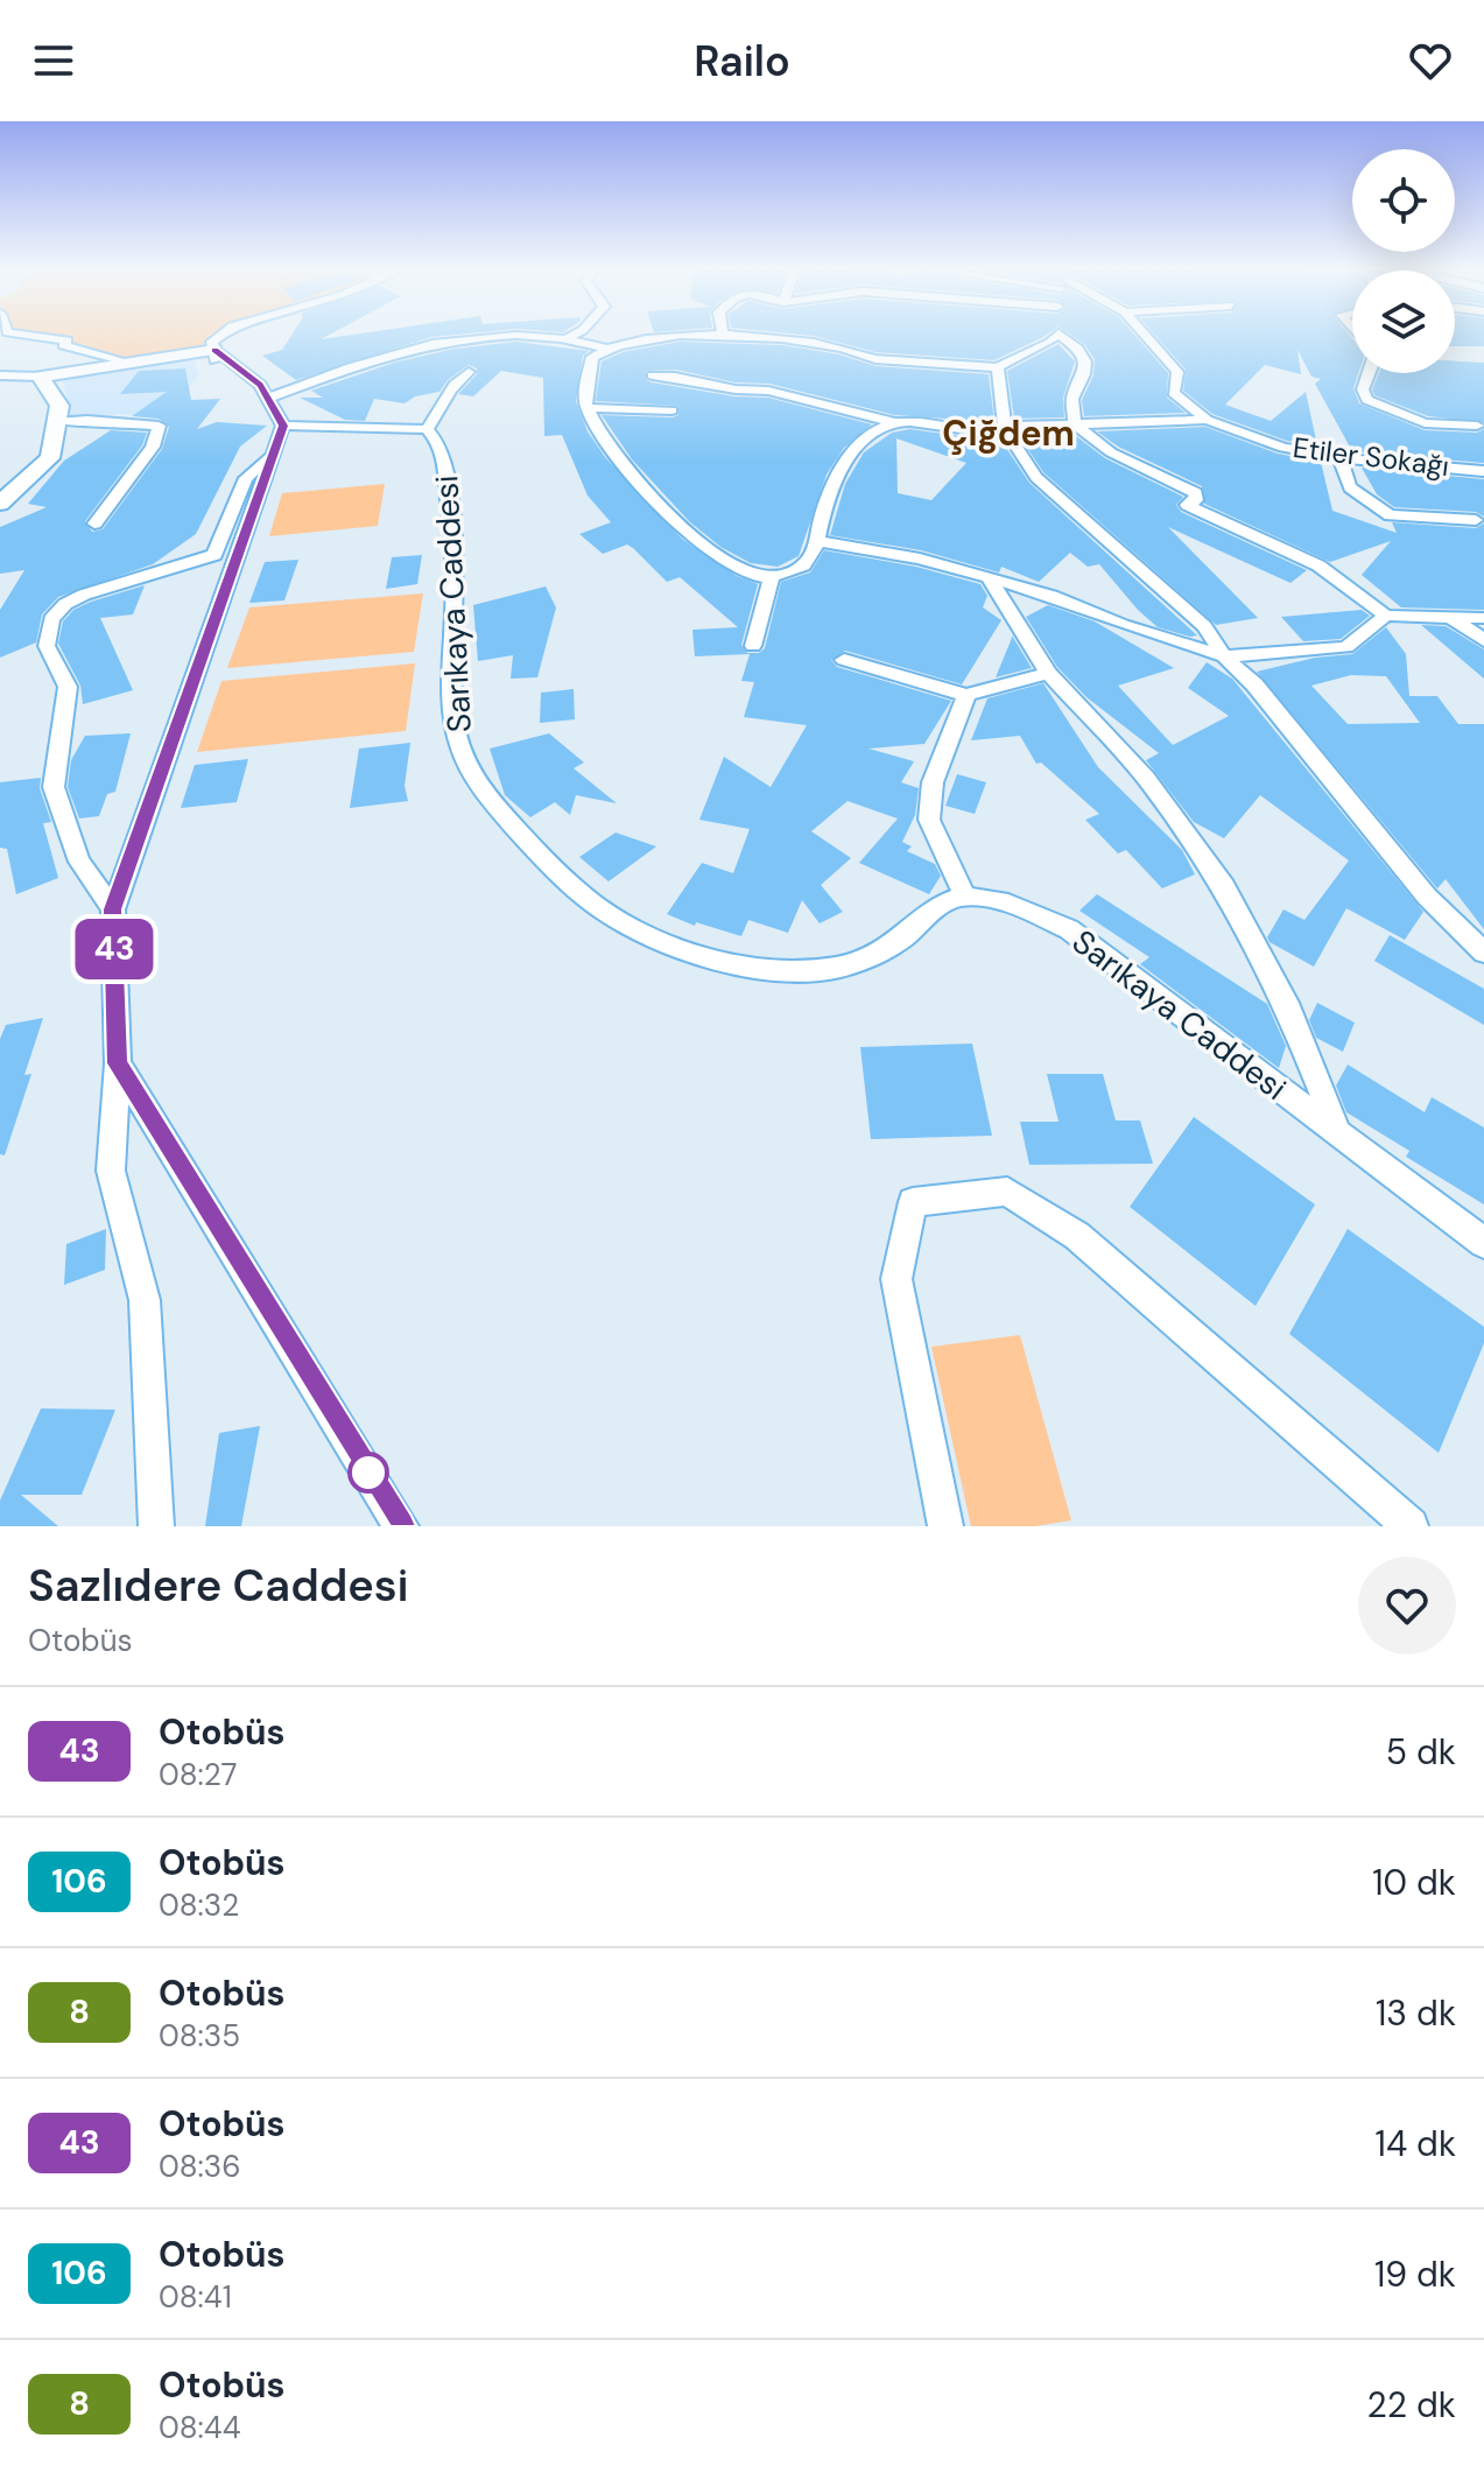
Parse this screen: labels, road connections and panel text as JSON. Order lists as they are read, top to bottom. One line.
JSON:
{"streets":{"street":["Etiler Sokağı","Sarıkaya Caddesi"]},"districts":["Çiğdem"],"lines":["bus line 43"],"page":{"header":"Railo","on_map":"43","heading":["Sazlıdere Caddesi","Otobüs"],"list":[{"mark":"43","name":"Otobüs","note":"08:27","value":"5 dk"},{"mark":"106","name":"Otobüs","note":"08:32","value":"10 dk"},{"mark":"8","name":"Otobüs","note":"08:35","value":"13 dk"},{"mark":"43","name":"Otobüs","note":"08:36","value":"14 dk"},{"mark":"106","name":"Otobüs","note":"08:41","value":"19 dk"},{"mark":"8","name":"Otobüs","note":"08:44","value":"22 dk"}]}}
